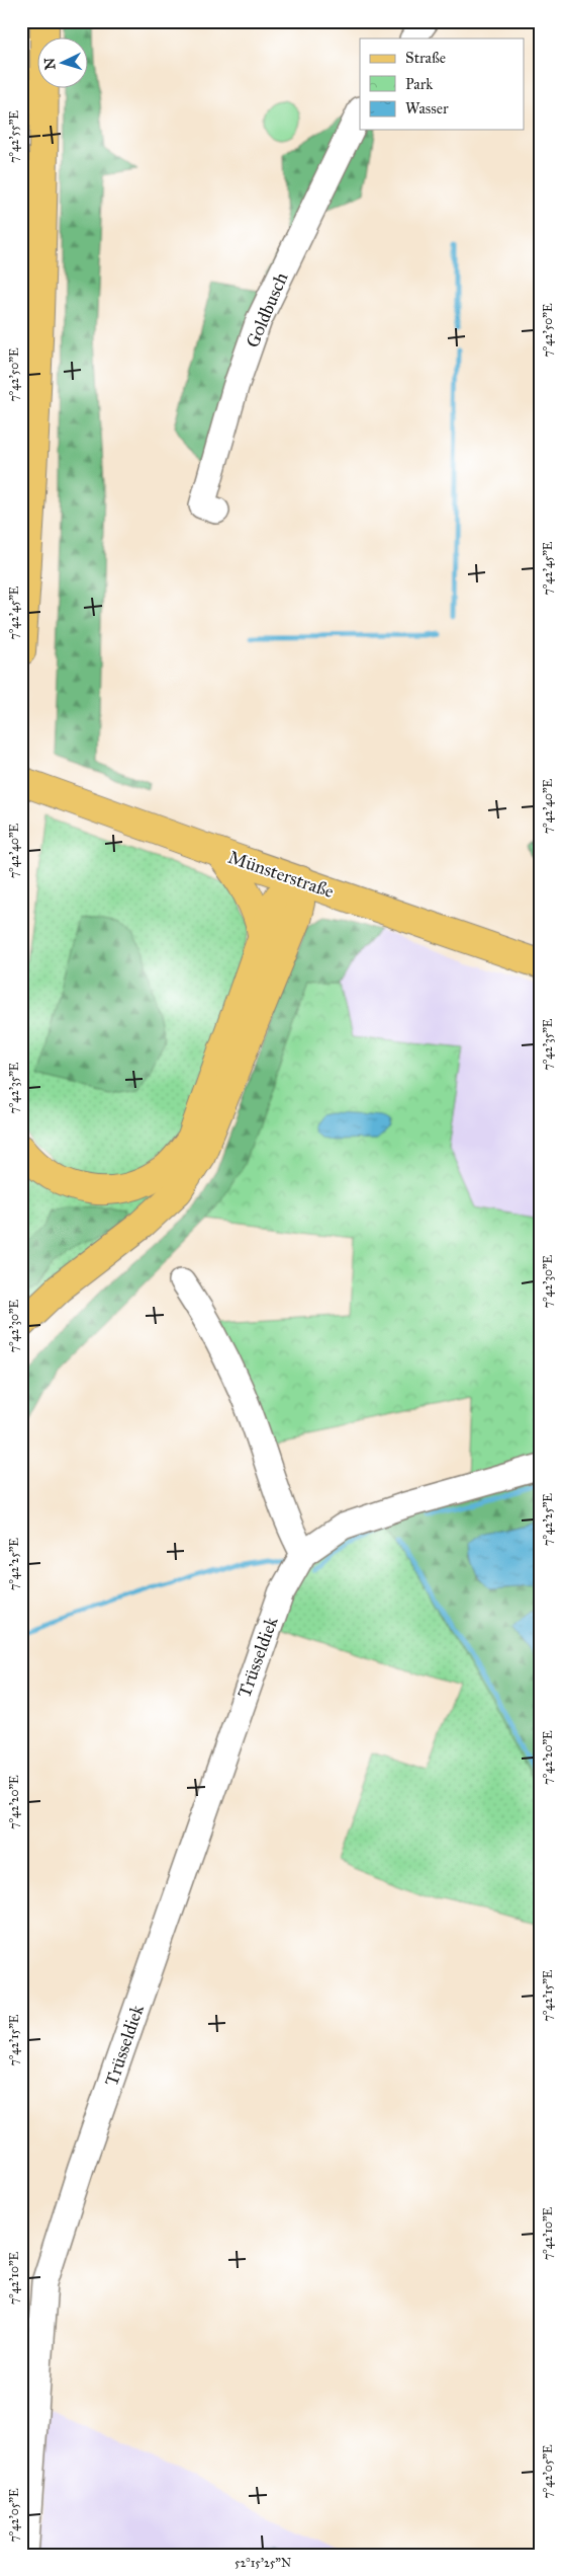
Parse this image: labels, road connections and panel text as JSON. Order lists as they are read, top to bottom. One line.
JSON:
{"streets":{"main road":["Münsterstraße"],"street":["Goldbusch","Trüsseldiek"]},"legend":["Straße","Park","Wasser"],"north":"left","coordinates":["7°42'55\"E","7°42'50\"E","7°42'45\"E","7°42'40\"E","7°42'35\"E","7°42'30\"E","7°42'25\"E","7°42'20\"E","7°42'15\"E","7°42'10\"E","7°42'05\"E","52°15'25\"N"]}
